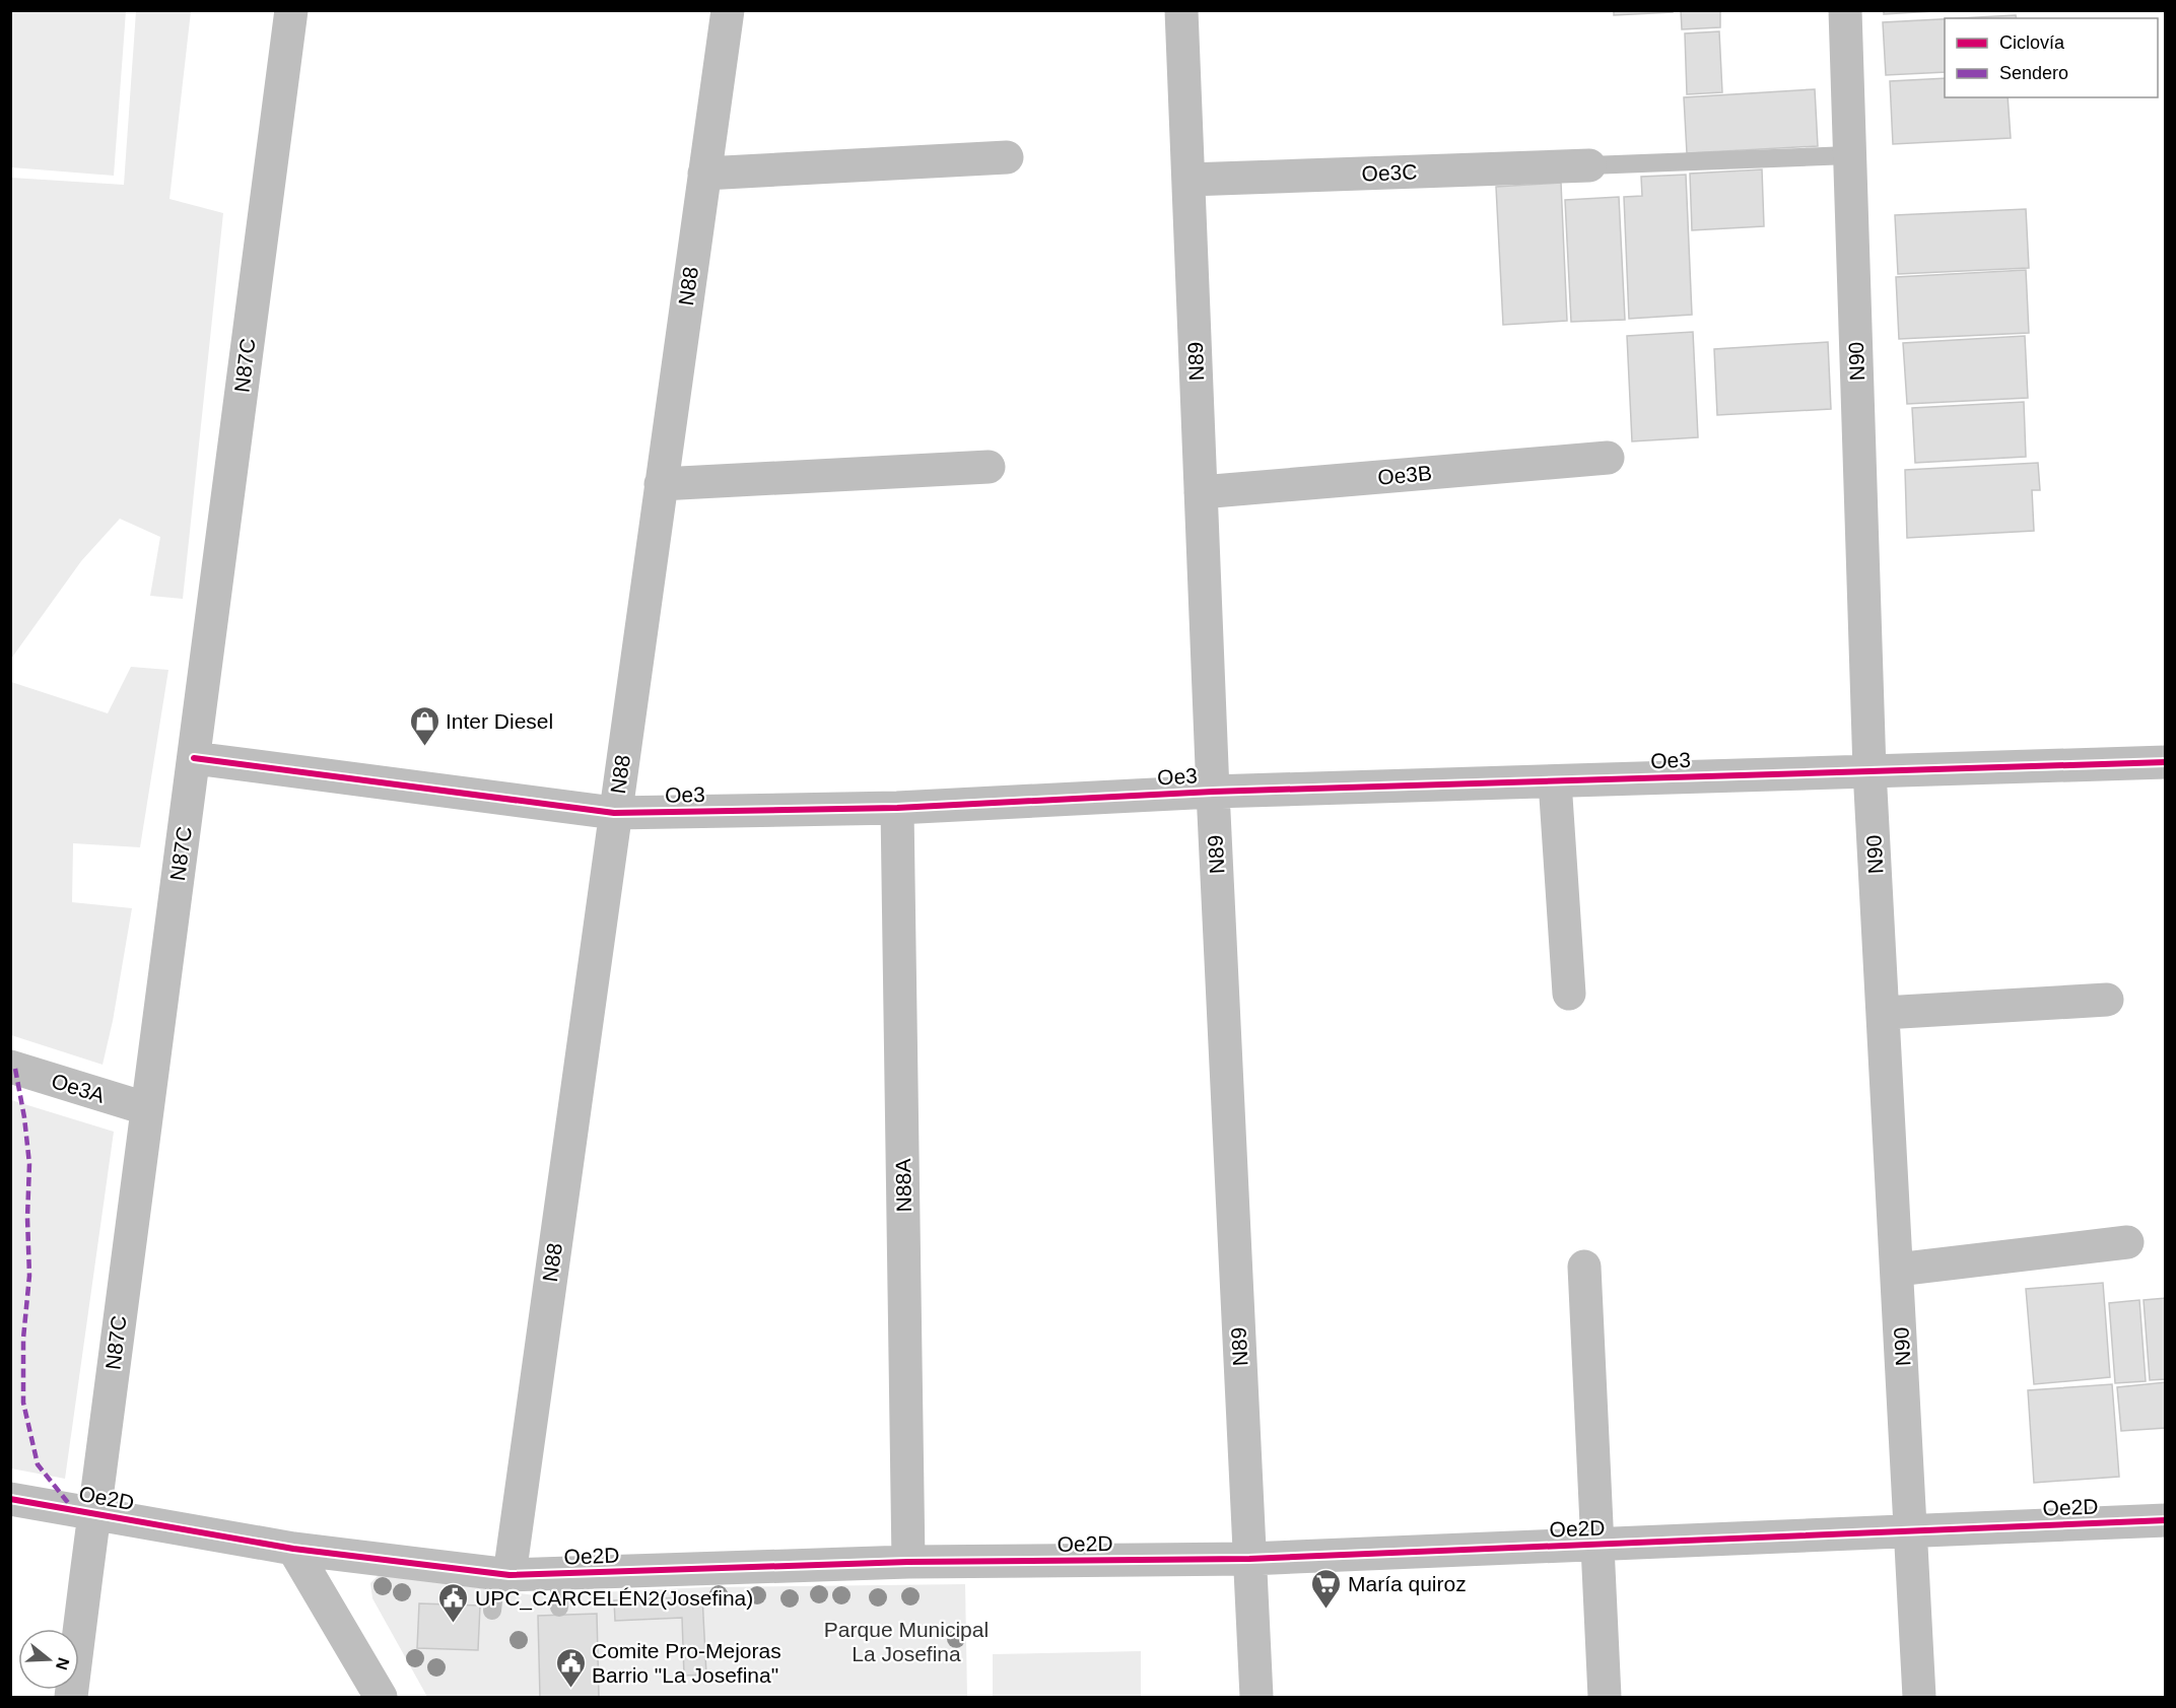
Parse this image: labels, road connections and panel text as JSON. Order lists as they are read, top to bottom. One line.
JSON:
{"streets":{"street":["Oe3C","N88","N89","N90","N87C","Oe3B","Oe3","Oe3A","N88A","Oe2D"]},"crossings":[["Oe3C","N89"],["N88","Oe3"],["N88","Oe2D"],["N89","Oe3B"],["N89","Oe3"],["N89","Oe2D"],["N90","Oe3"],["N90","Oe2D"],["N87C","Oe3"],["N87C","Oe3A"],["N87C","Oe2D"],["Oe3","N88A"],["N88A","Oe2D"]],"parks":["Parque Municipal La Josefina"],"places":{"shop":["Inter Diesel"],"supermarket":["María quiroz"],"public building":["UPC_CARCELÉN2(Josefina)","Comite Pro-Mejoras Barrio \"La Josefina\""]},"legend":["Ciclovía","Sendero"],"north":"right"}
